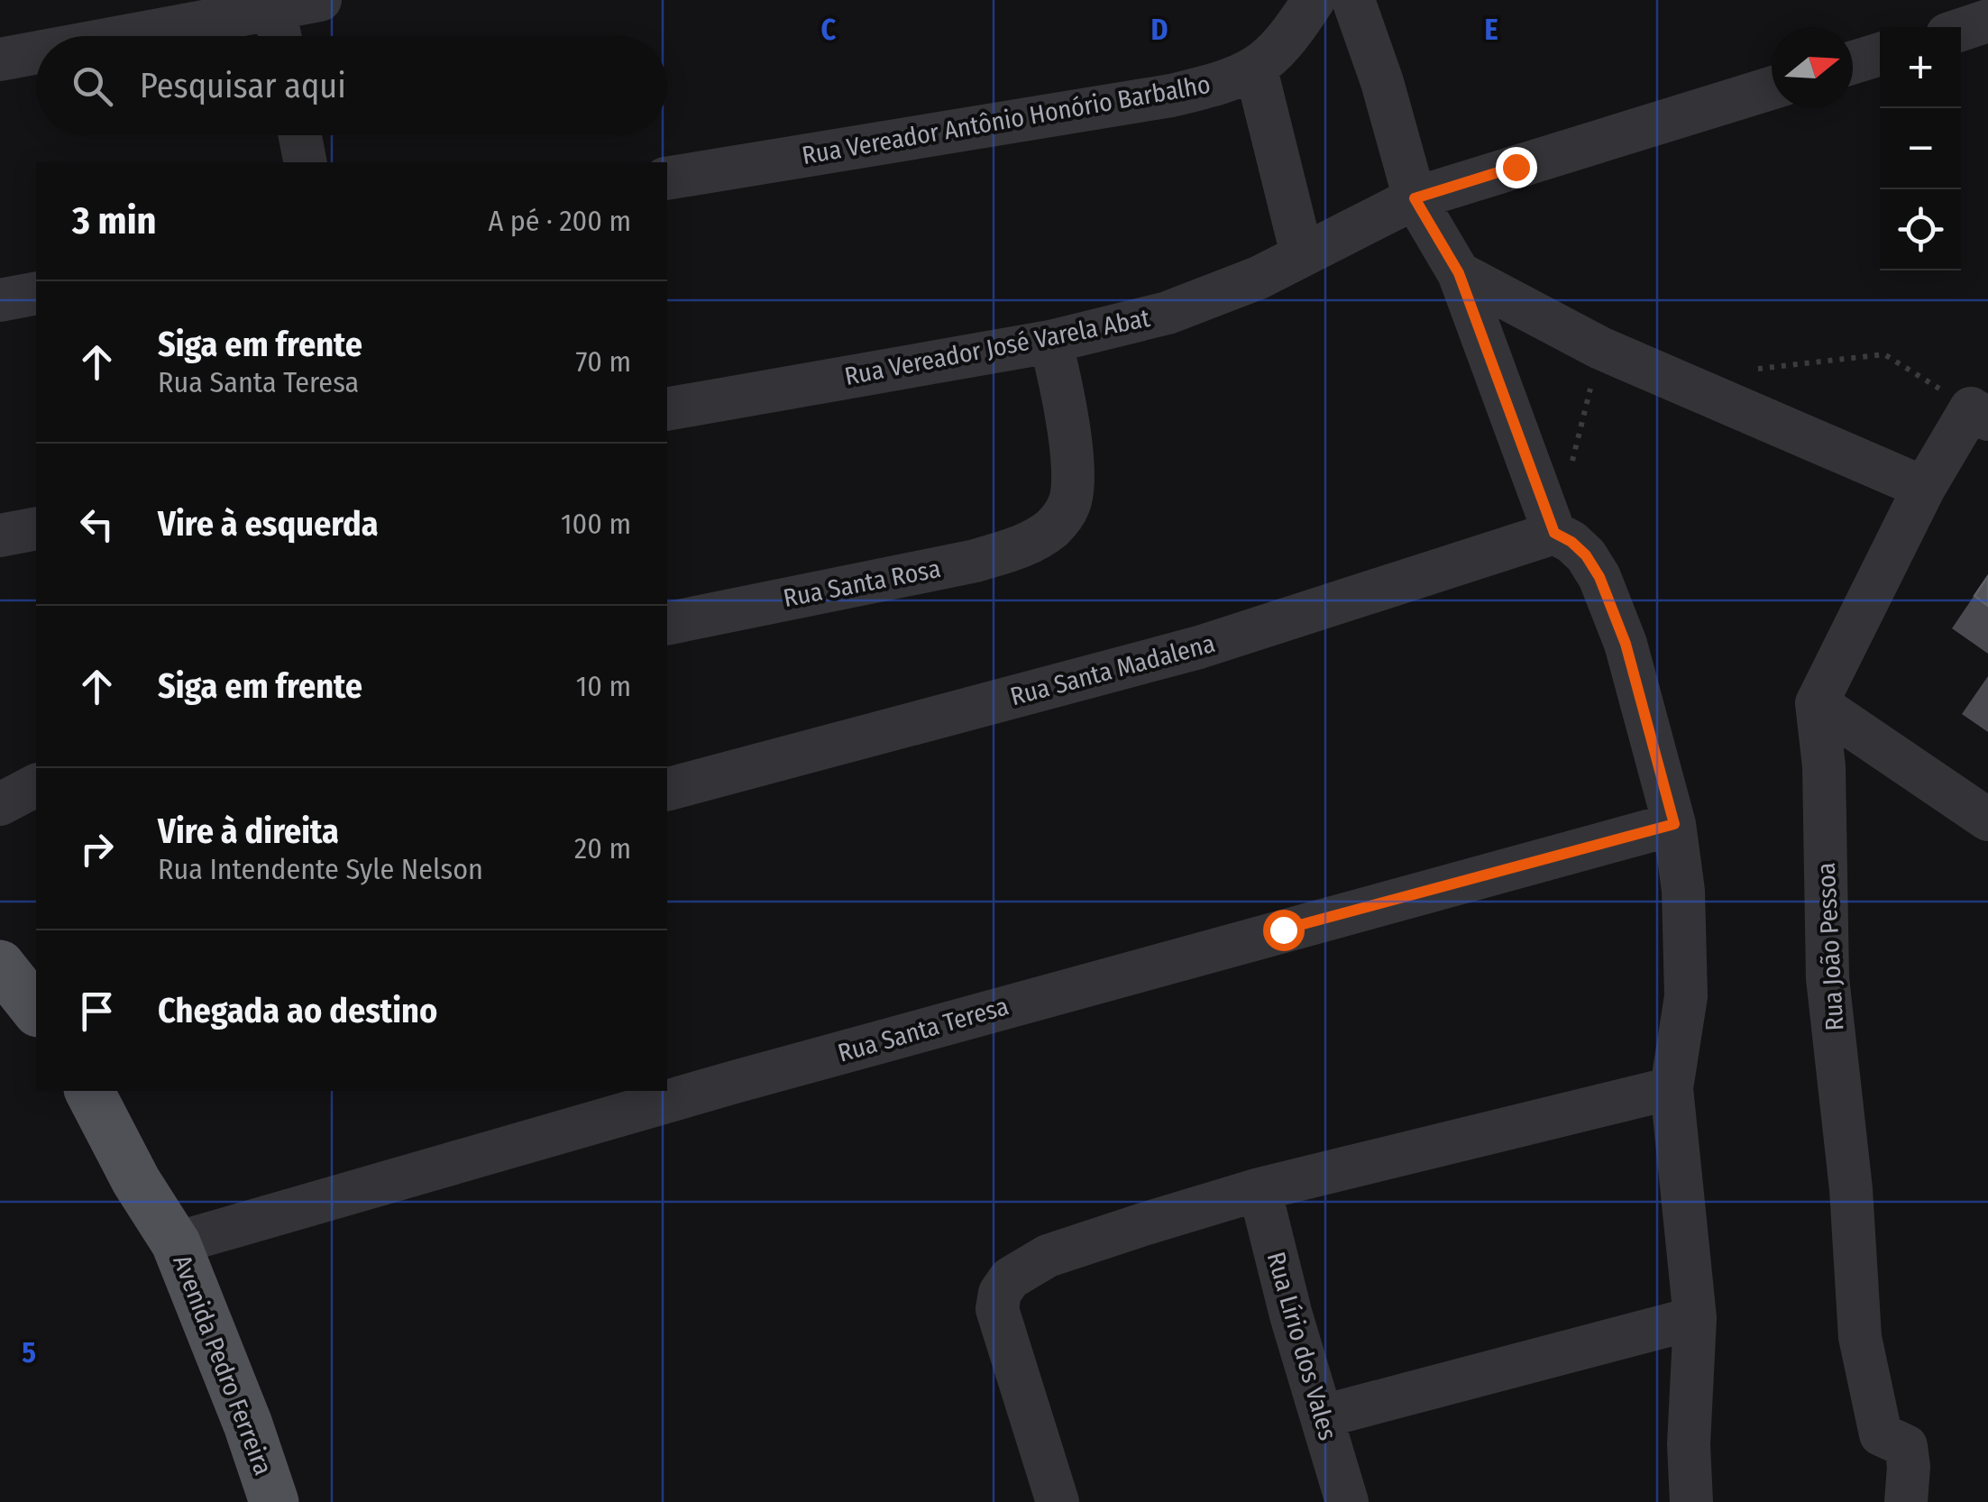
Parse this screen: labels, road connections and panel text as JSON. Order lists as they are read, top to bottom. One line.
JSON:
{"streets":{"main road":["Avenida Pedro Ferreira"],"street":["Rua Vereador Antônio Honório Barbalho","Rua Vereador José Varela Abat","Rua Santa Rosa","Rua Santa Madalena","Rua João Pessoa","Rua Santa Teresa","Rua Lírio dos Vales"]},"crossings":[["Rua Vereador José Varela Abat","Rua Santa Rosa"],["Rua Santa Teresa","Avenida Pedro Ferreira"]],"north":"right","page":{"map_buttons":["+","−"],"search":"Pesquisar aqui","heading":["3 min","A pé · 200 m"],"list":[["Siga em frente","Rua Santa Teresa","70 m"],["Vire à esquerda","100 m"],["Siga em frente","10 m"],["Vire à direita","Rua Intendente Syle Nelson","20 m"],"Chegada ao destino"]},"grid":{"columns":["C","D","E"],"rows":["5"]}}
